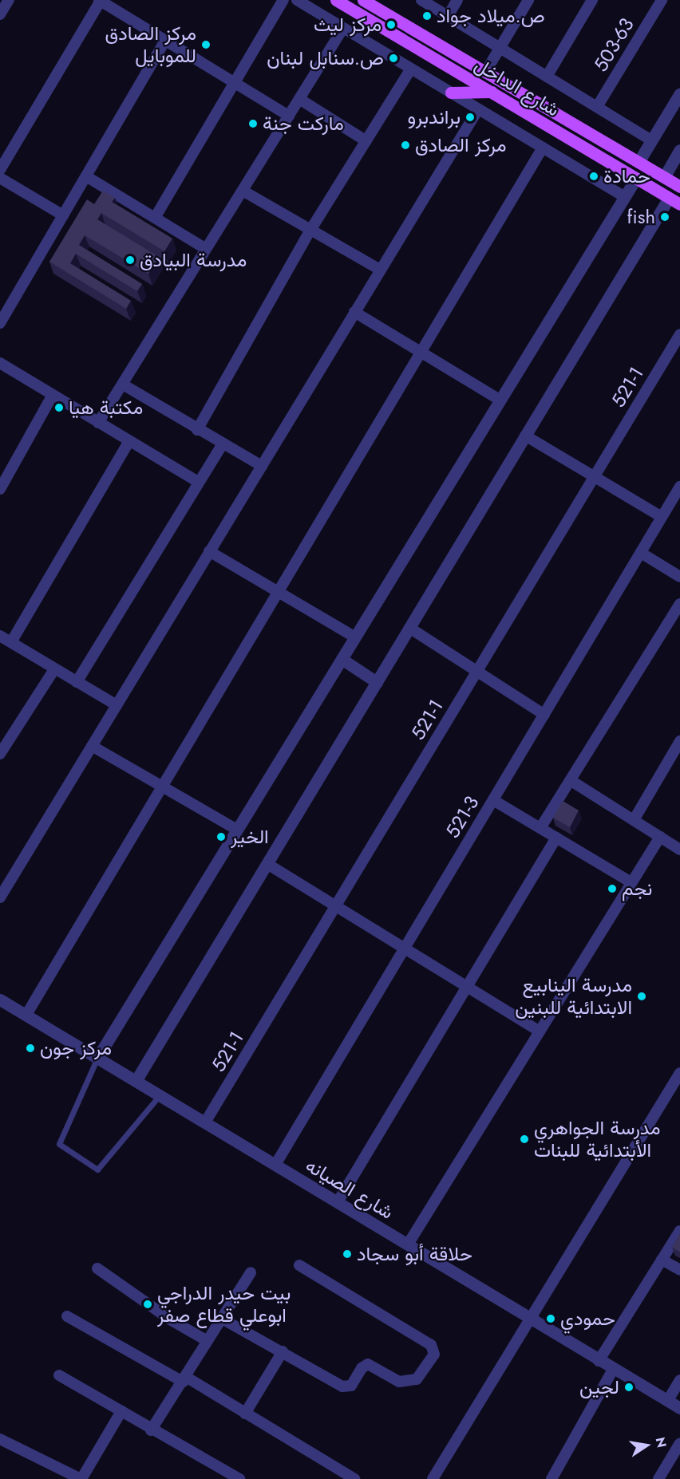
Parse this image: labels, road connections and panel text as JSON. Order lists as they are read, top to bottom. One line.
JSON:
{"streets":{"main road":["شارع الداخل"],"street":["503-63","521-1","521-3","شارع الصيانه"]},"crossings":[["521-1","شارع الصيانه"],["521-3","شارع الصيانه"]],"places":["ص.ميلاد جواد","مركز ليث","مركز الصادق للموبايل","ص.سنابل لبنان","براندبرو","ماركت جنة","مركز الصادق","حمادة","fish","مدرسة البيادق","مكتبة هيا","الخير","نجم","مدرسة الينابيع الابتدائية للبنين","مركز جون","مدرسة الجواهري الأبتدائية للبنات","حلاقة أبو سجاد","بيت حيدر الدراجي ابوعلي قطاع صفر","حمودي","لجين"],"north":"right"}
